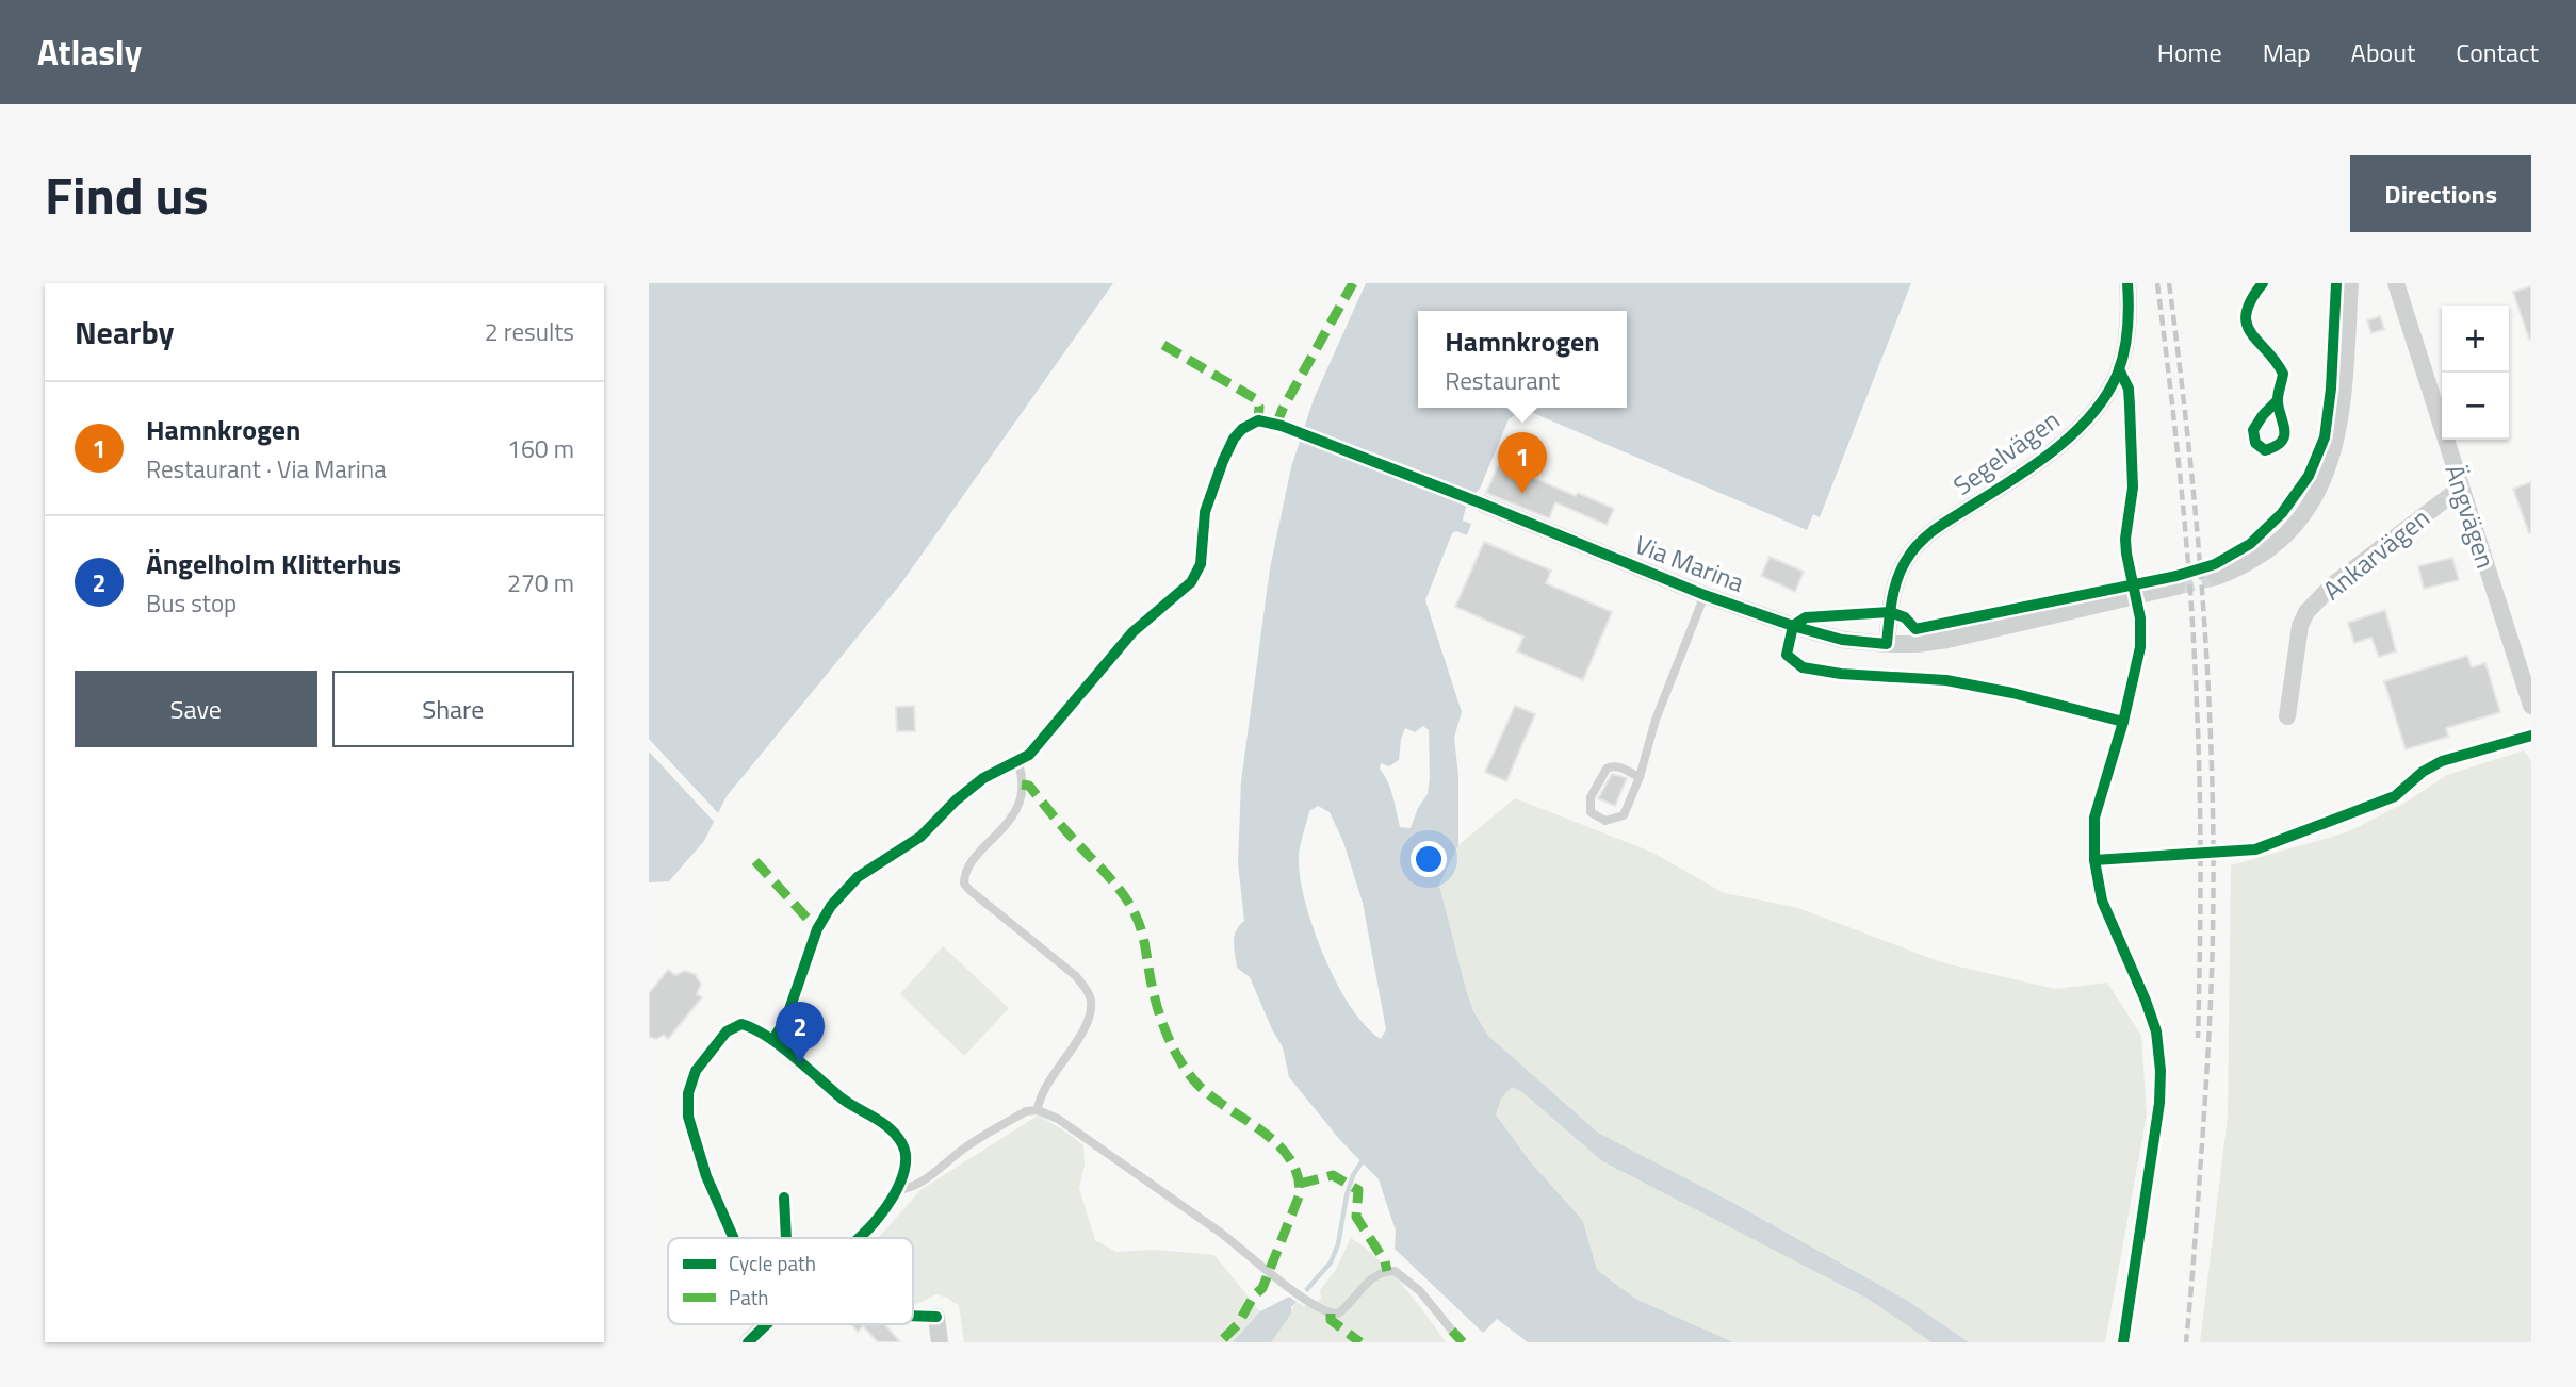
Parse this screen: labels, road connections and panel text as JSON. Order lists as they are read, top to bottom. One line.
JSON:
{"streets":{"street":["Segelvägen","Ängvägen","Ankarvägen","Via Marina"]},"crossings":[["Segelvägen","Via Marina"],["Ängvägen","Ankarvägen"]],"legend":["Cycle path","Path"],"page":{"header":"Atlasly","nav":["Home","Map","About","Contact"],"title":"Find us","buttons":["Directions",["Save","Share"]],"heading":["Nearby","2 results"],"map_buttons":["+","−"],"popup":["Hamnkrogen","Restaurant"],"list":[{"mark":"1","name":"Hamnkrogen","note":"Restaurant · Via Marina","value":"160 m"},{"mark":"2","name":"Ängelholm Klitterhus","note":"Bus stop","value":"270 m"}],"pins":["1","2"]}}
